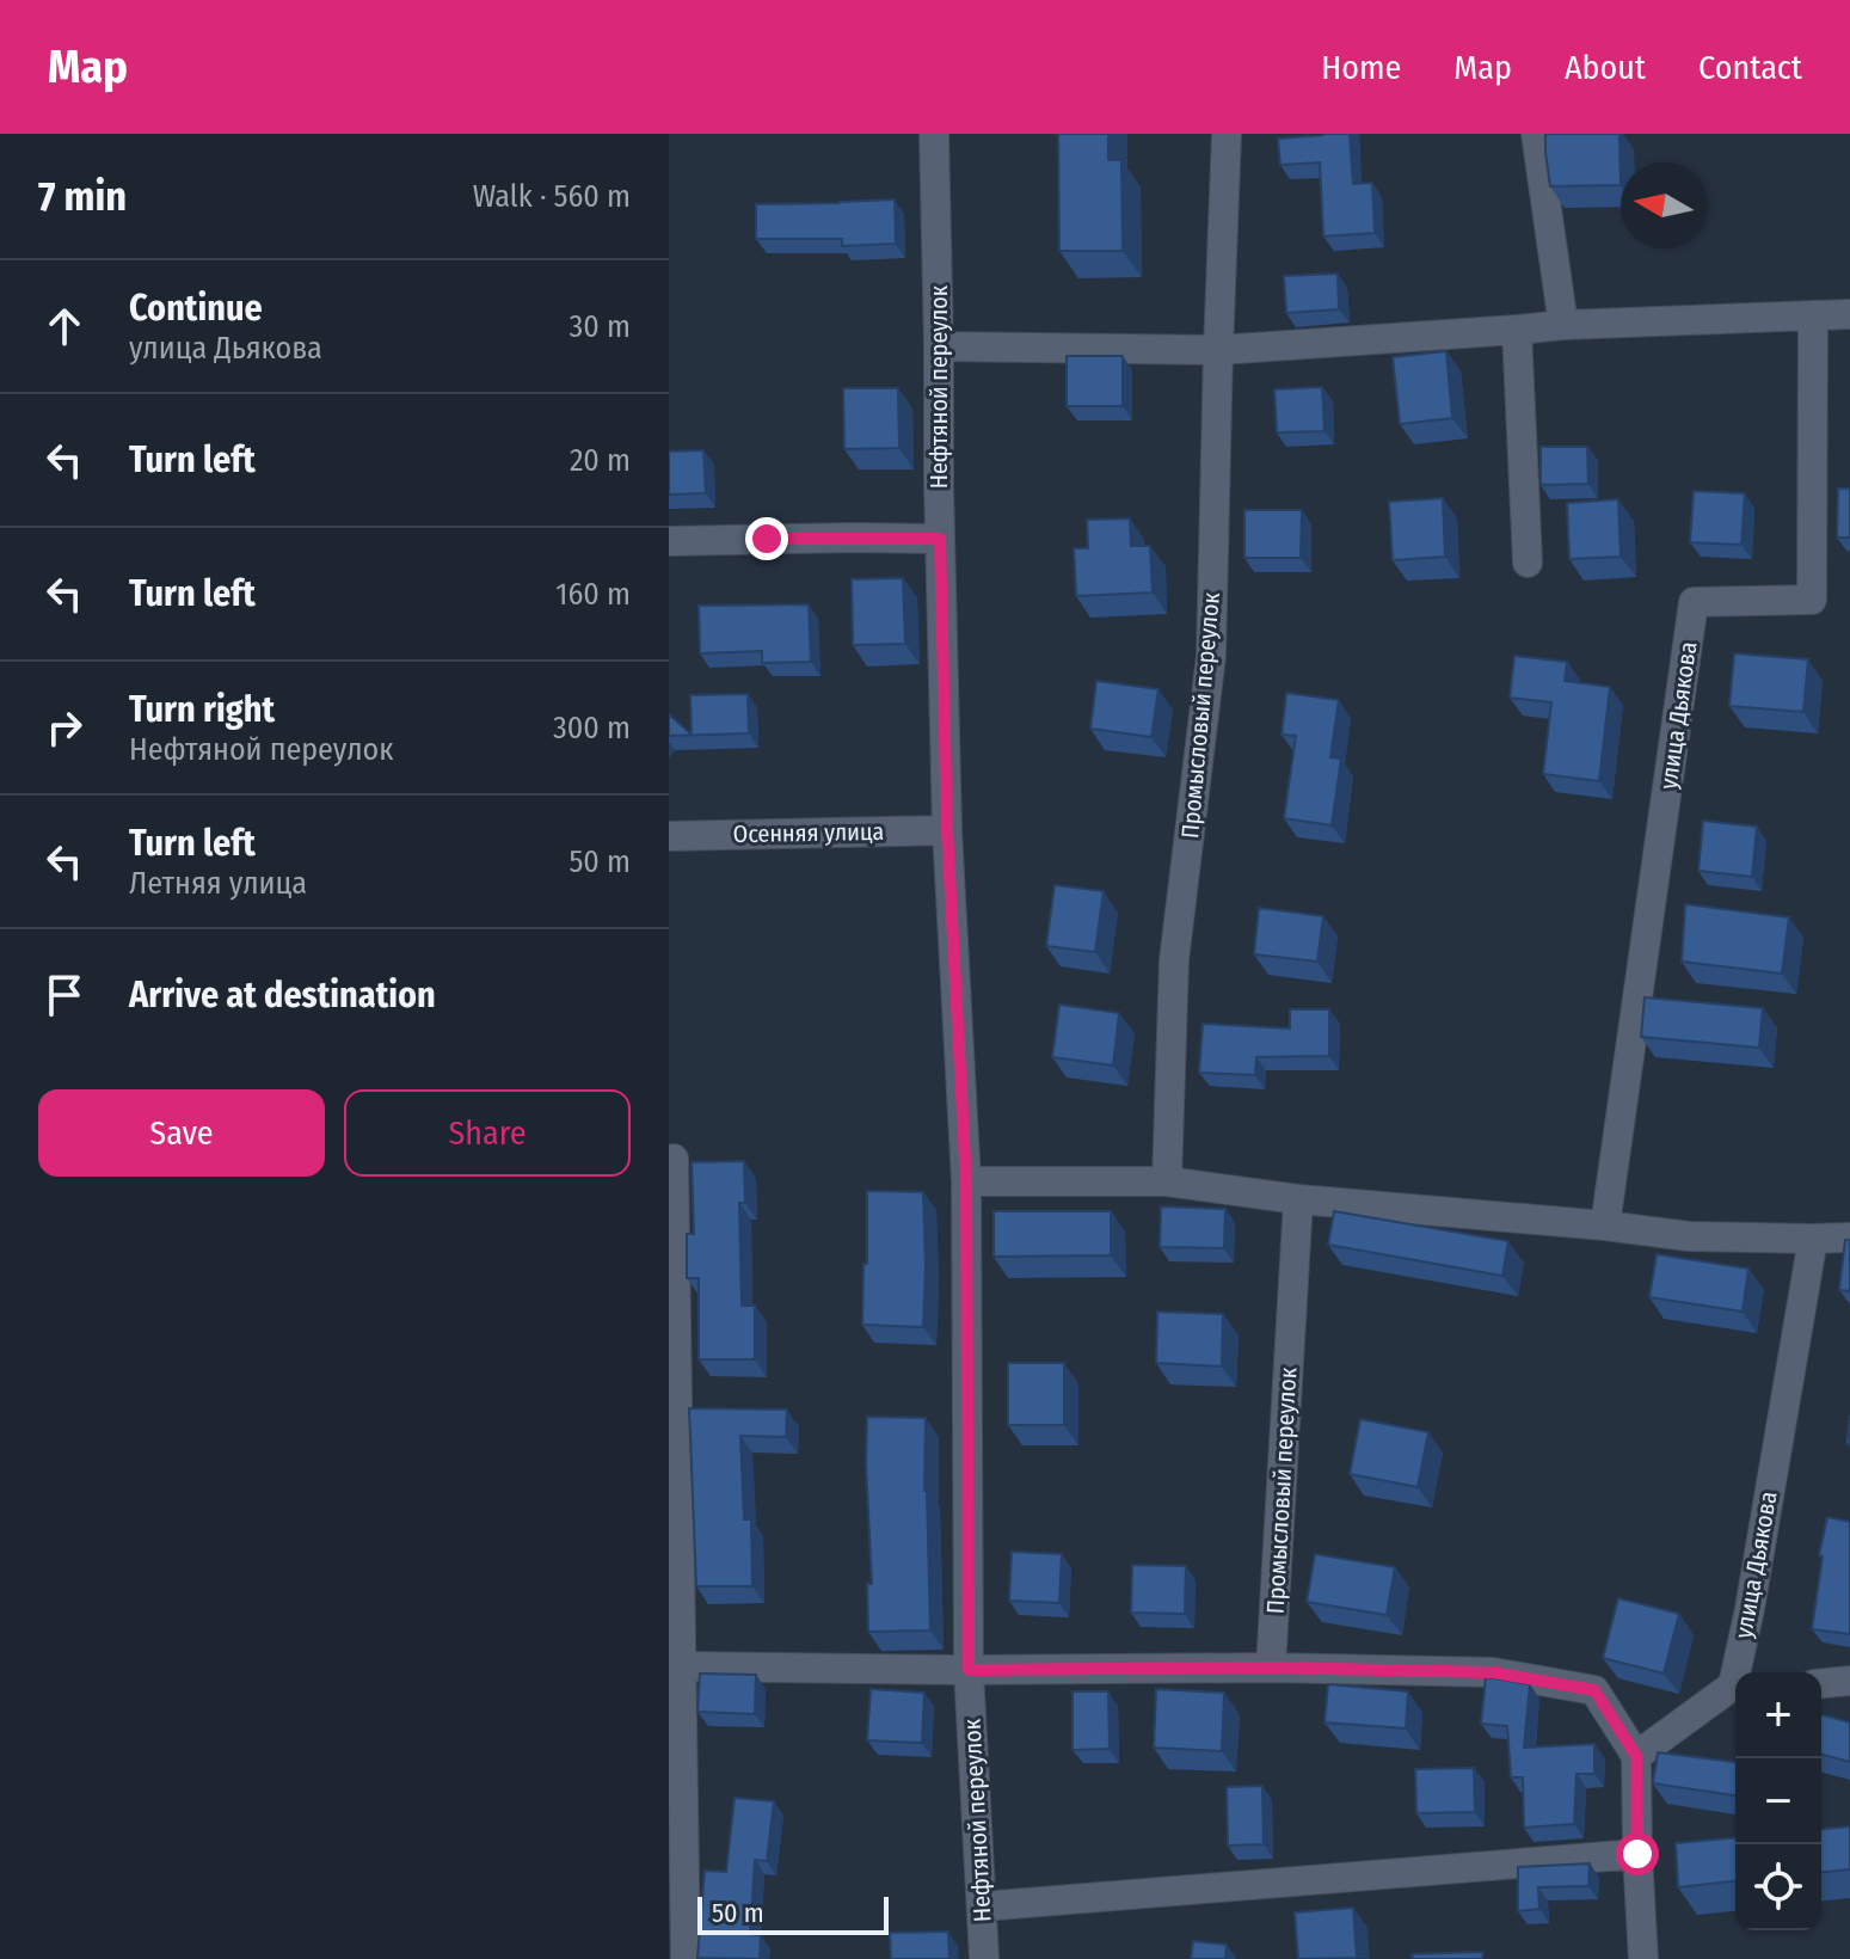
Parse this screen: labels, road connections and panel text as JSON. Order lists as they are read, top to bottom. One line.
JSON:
{"streets":{"street":["Нефтяной переулок","Промысловый переулок","улица Дьякова","Осенняя улица"]},"crossings":[["Нефтяной переулок","Осенняя улица"]],"scale_bar":"50 m","north":"left","page":{"header":"Map","nav":["Home","Map","About","Contact"],"heading":["7 min","Walk · 560 m"],"list":[["Continue","улица Дьякова","30 m"],["Turn left","20 m"],["Turn left","160 m"],["Turn right","Нефтяной переулок","300 m"],["Turn left","Летняя улица","50 m"],"Arrive at destination"],"buttons":["Save","Share"],"map_buttons":["+","−"],"scale":"50 m"}}
